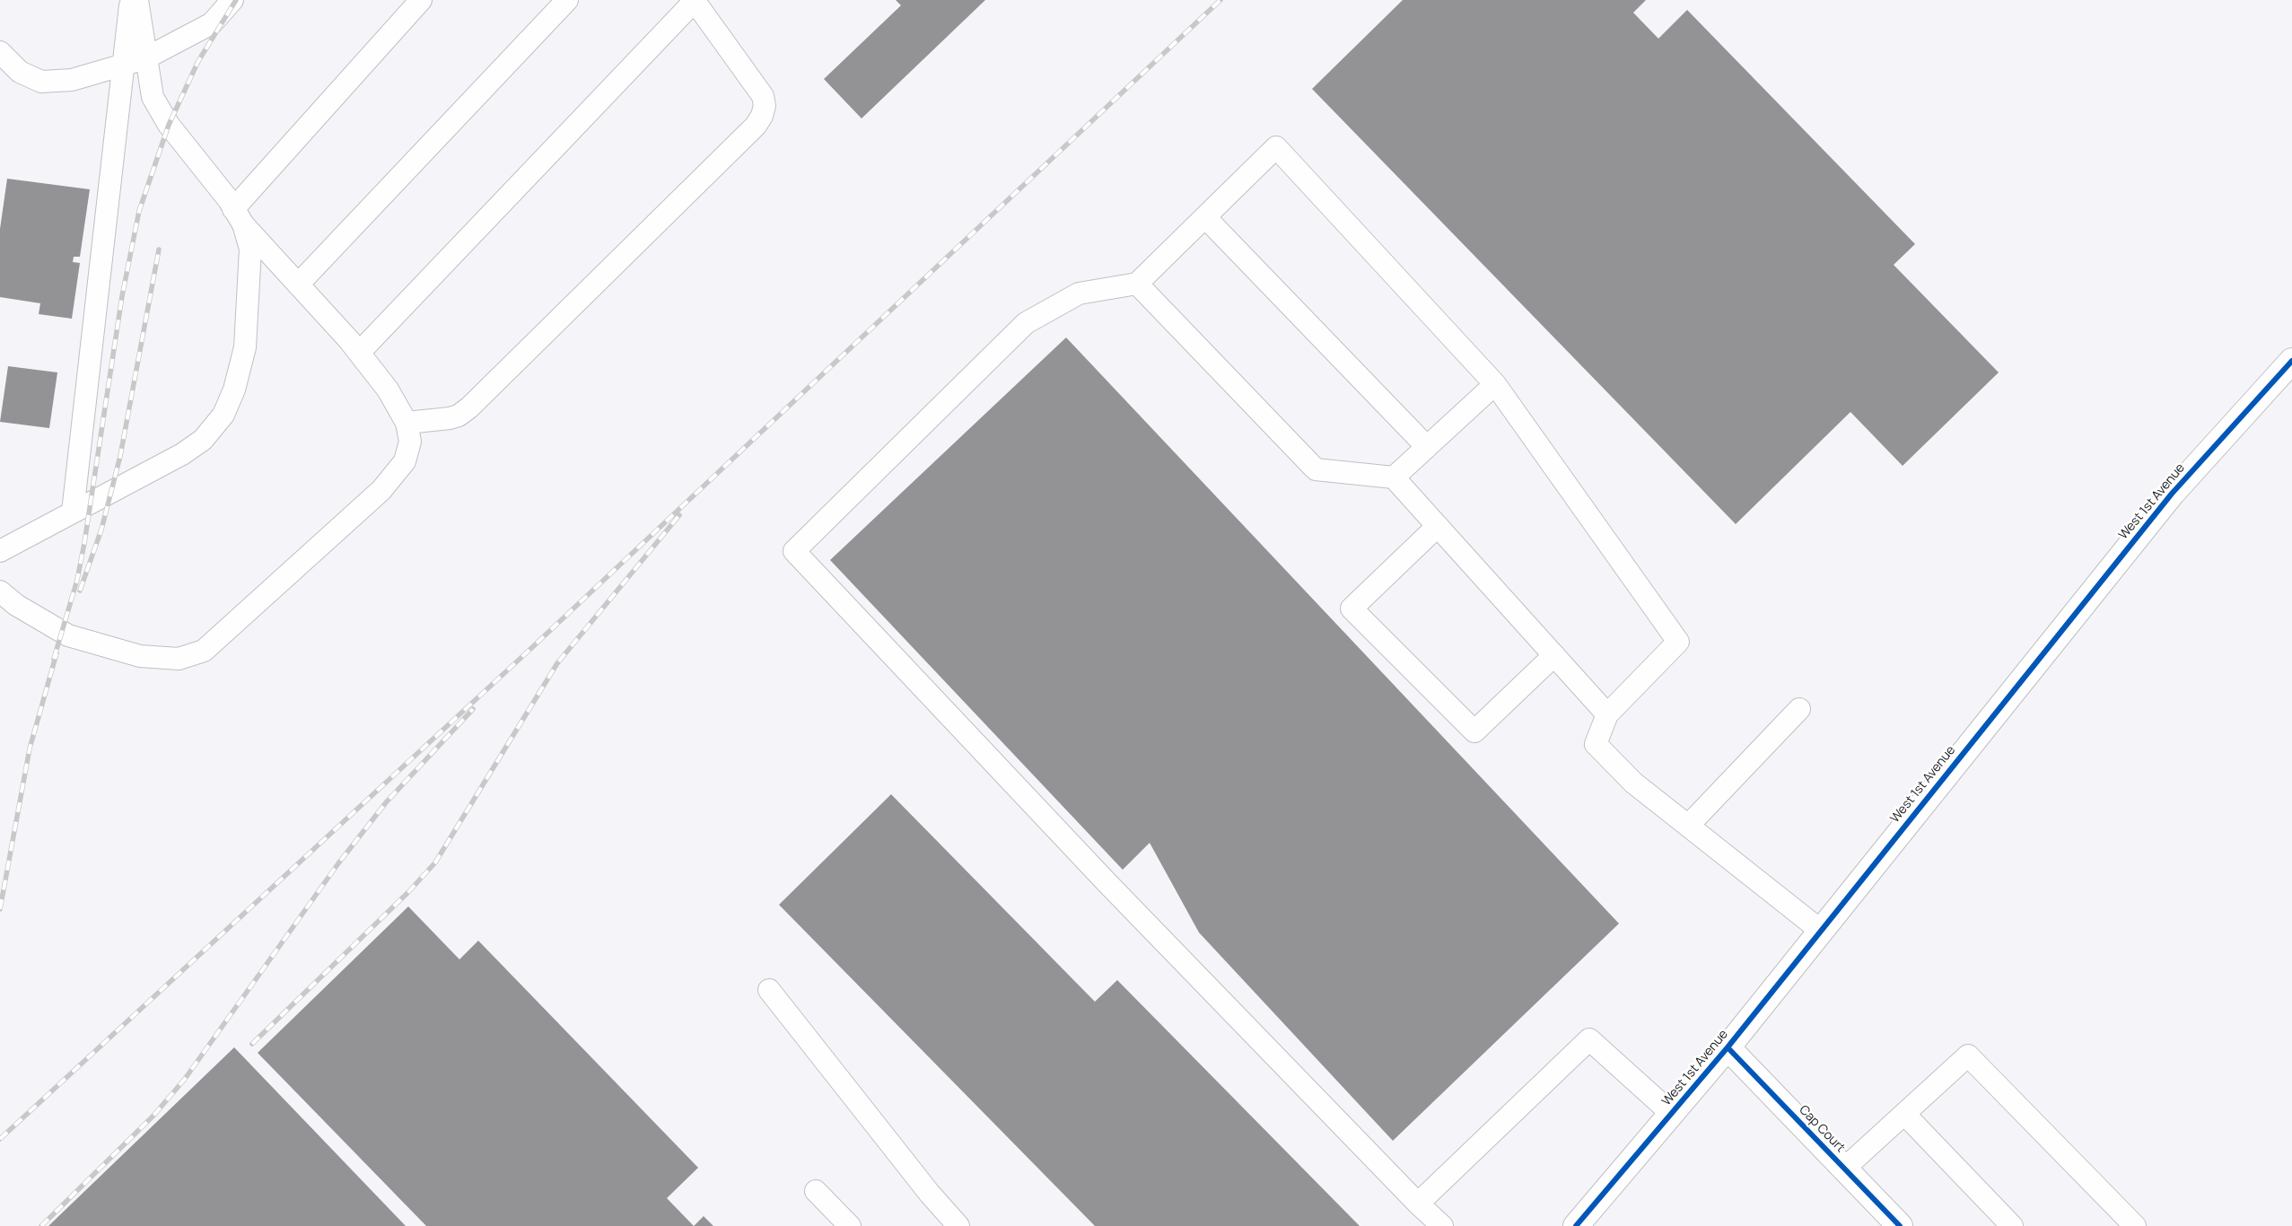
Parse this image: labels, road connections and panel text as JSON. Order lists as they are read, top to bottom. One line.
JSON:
{"streets":{"street":["West 1st Avenue","Cap Court"]},"crossings":[["West 1st Avenue","Cap Court"]]}
